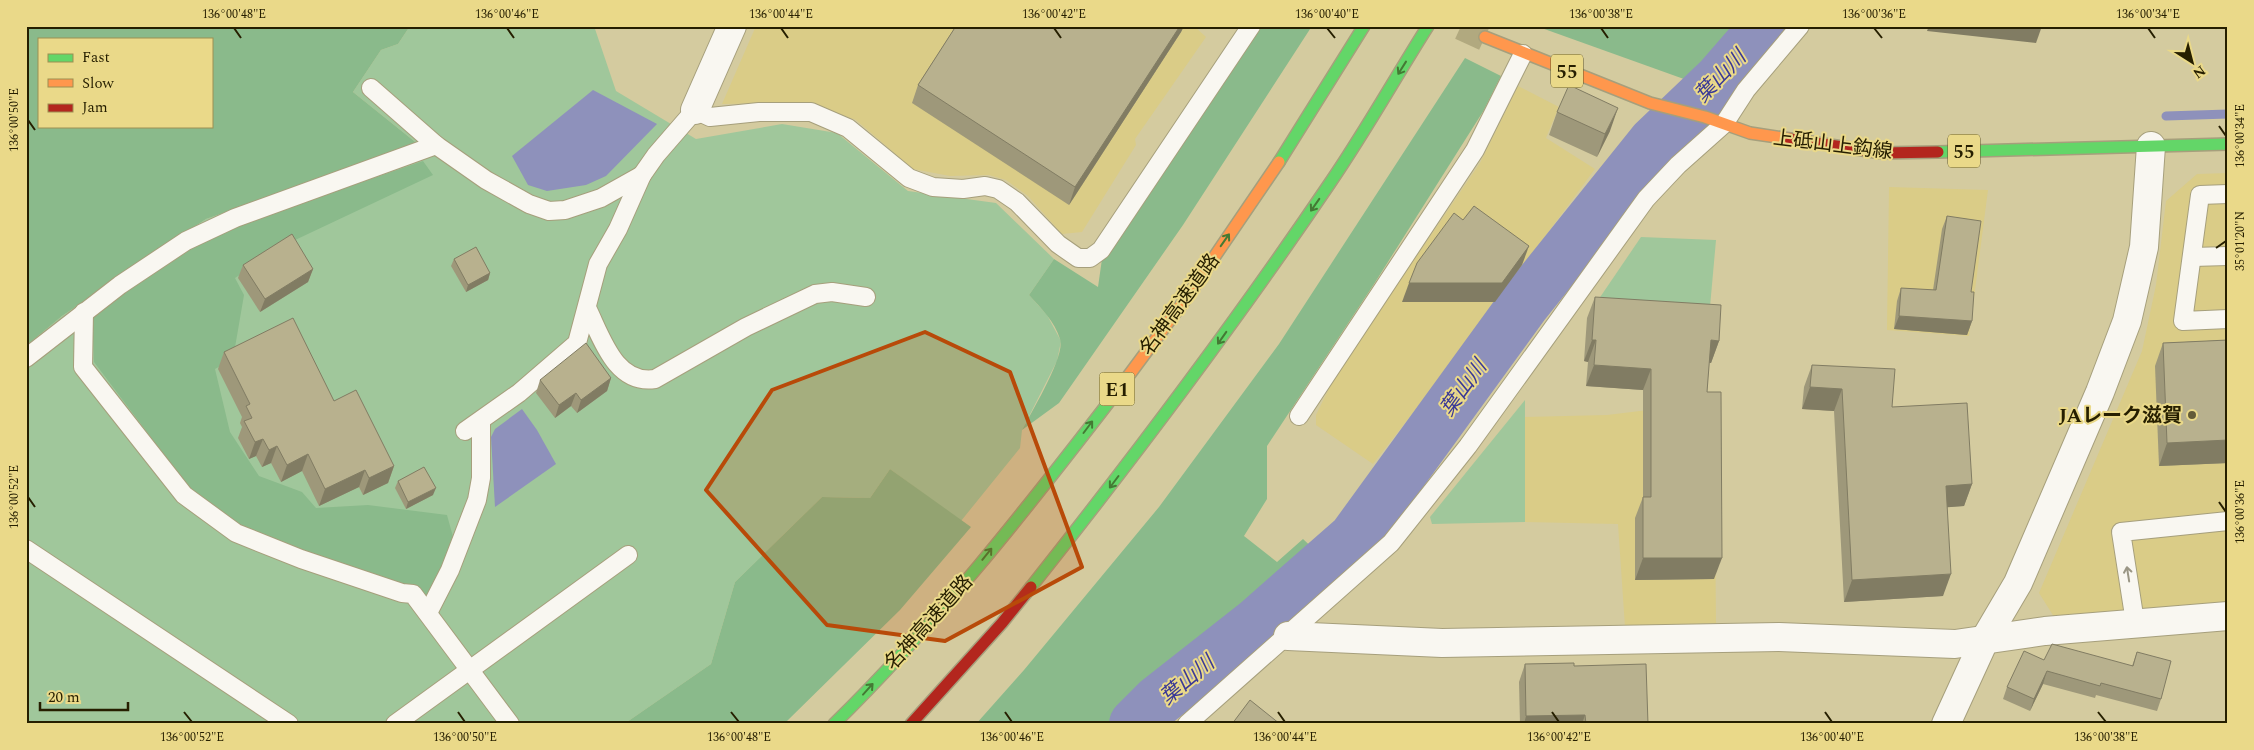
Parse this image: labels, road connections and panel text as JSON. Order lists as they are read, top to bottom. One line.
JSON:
{"streets":{"main road":["55","上砥山上鈎線","名神高速道路","E1"]},"water":["葉山川"],"places":["JAレーク滋賀"],"legend":["Fast","Slow","Jam"],"scale_bar":"20 m","north":"bottom right","coordinates":["136°00'48\"E","136°00'46\"E","136°00'44\"E","136°00'42\"E","136°00'40\"E","136°00'38\"E","136°00'36\"E","136°00'34\"E","136°00'50\"E","35°01'20\"N","136°00'52\"E"]}
